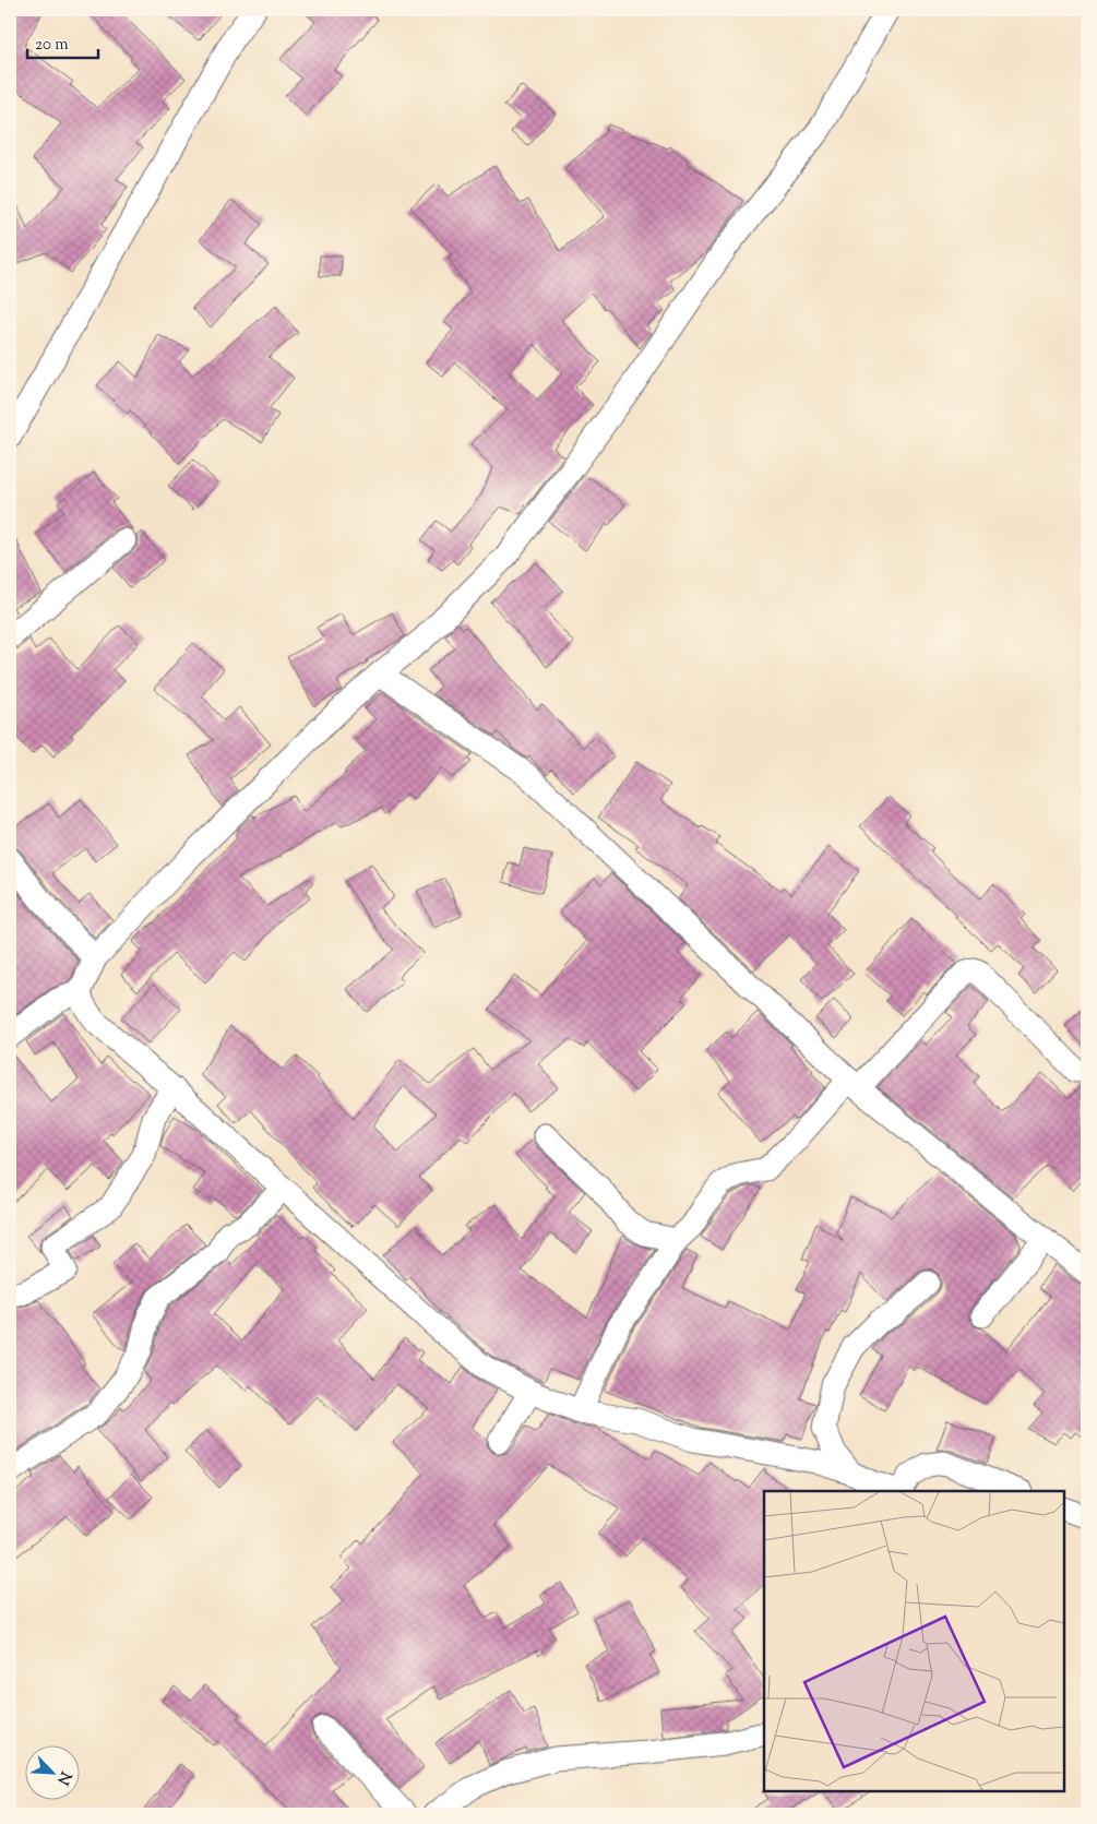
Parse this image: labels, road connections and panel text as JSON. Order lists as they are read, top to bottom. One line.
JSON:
{"scale_bar":"20 m","north":"bottom right"}
